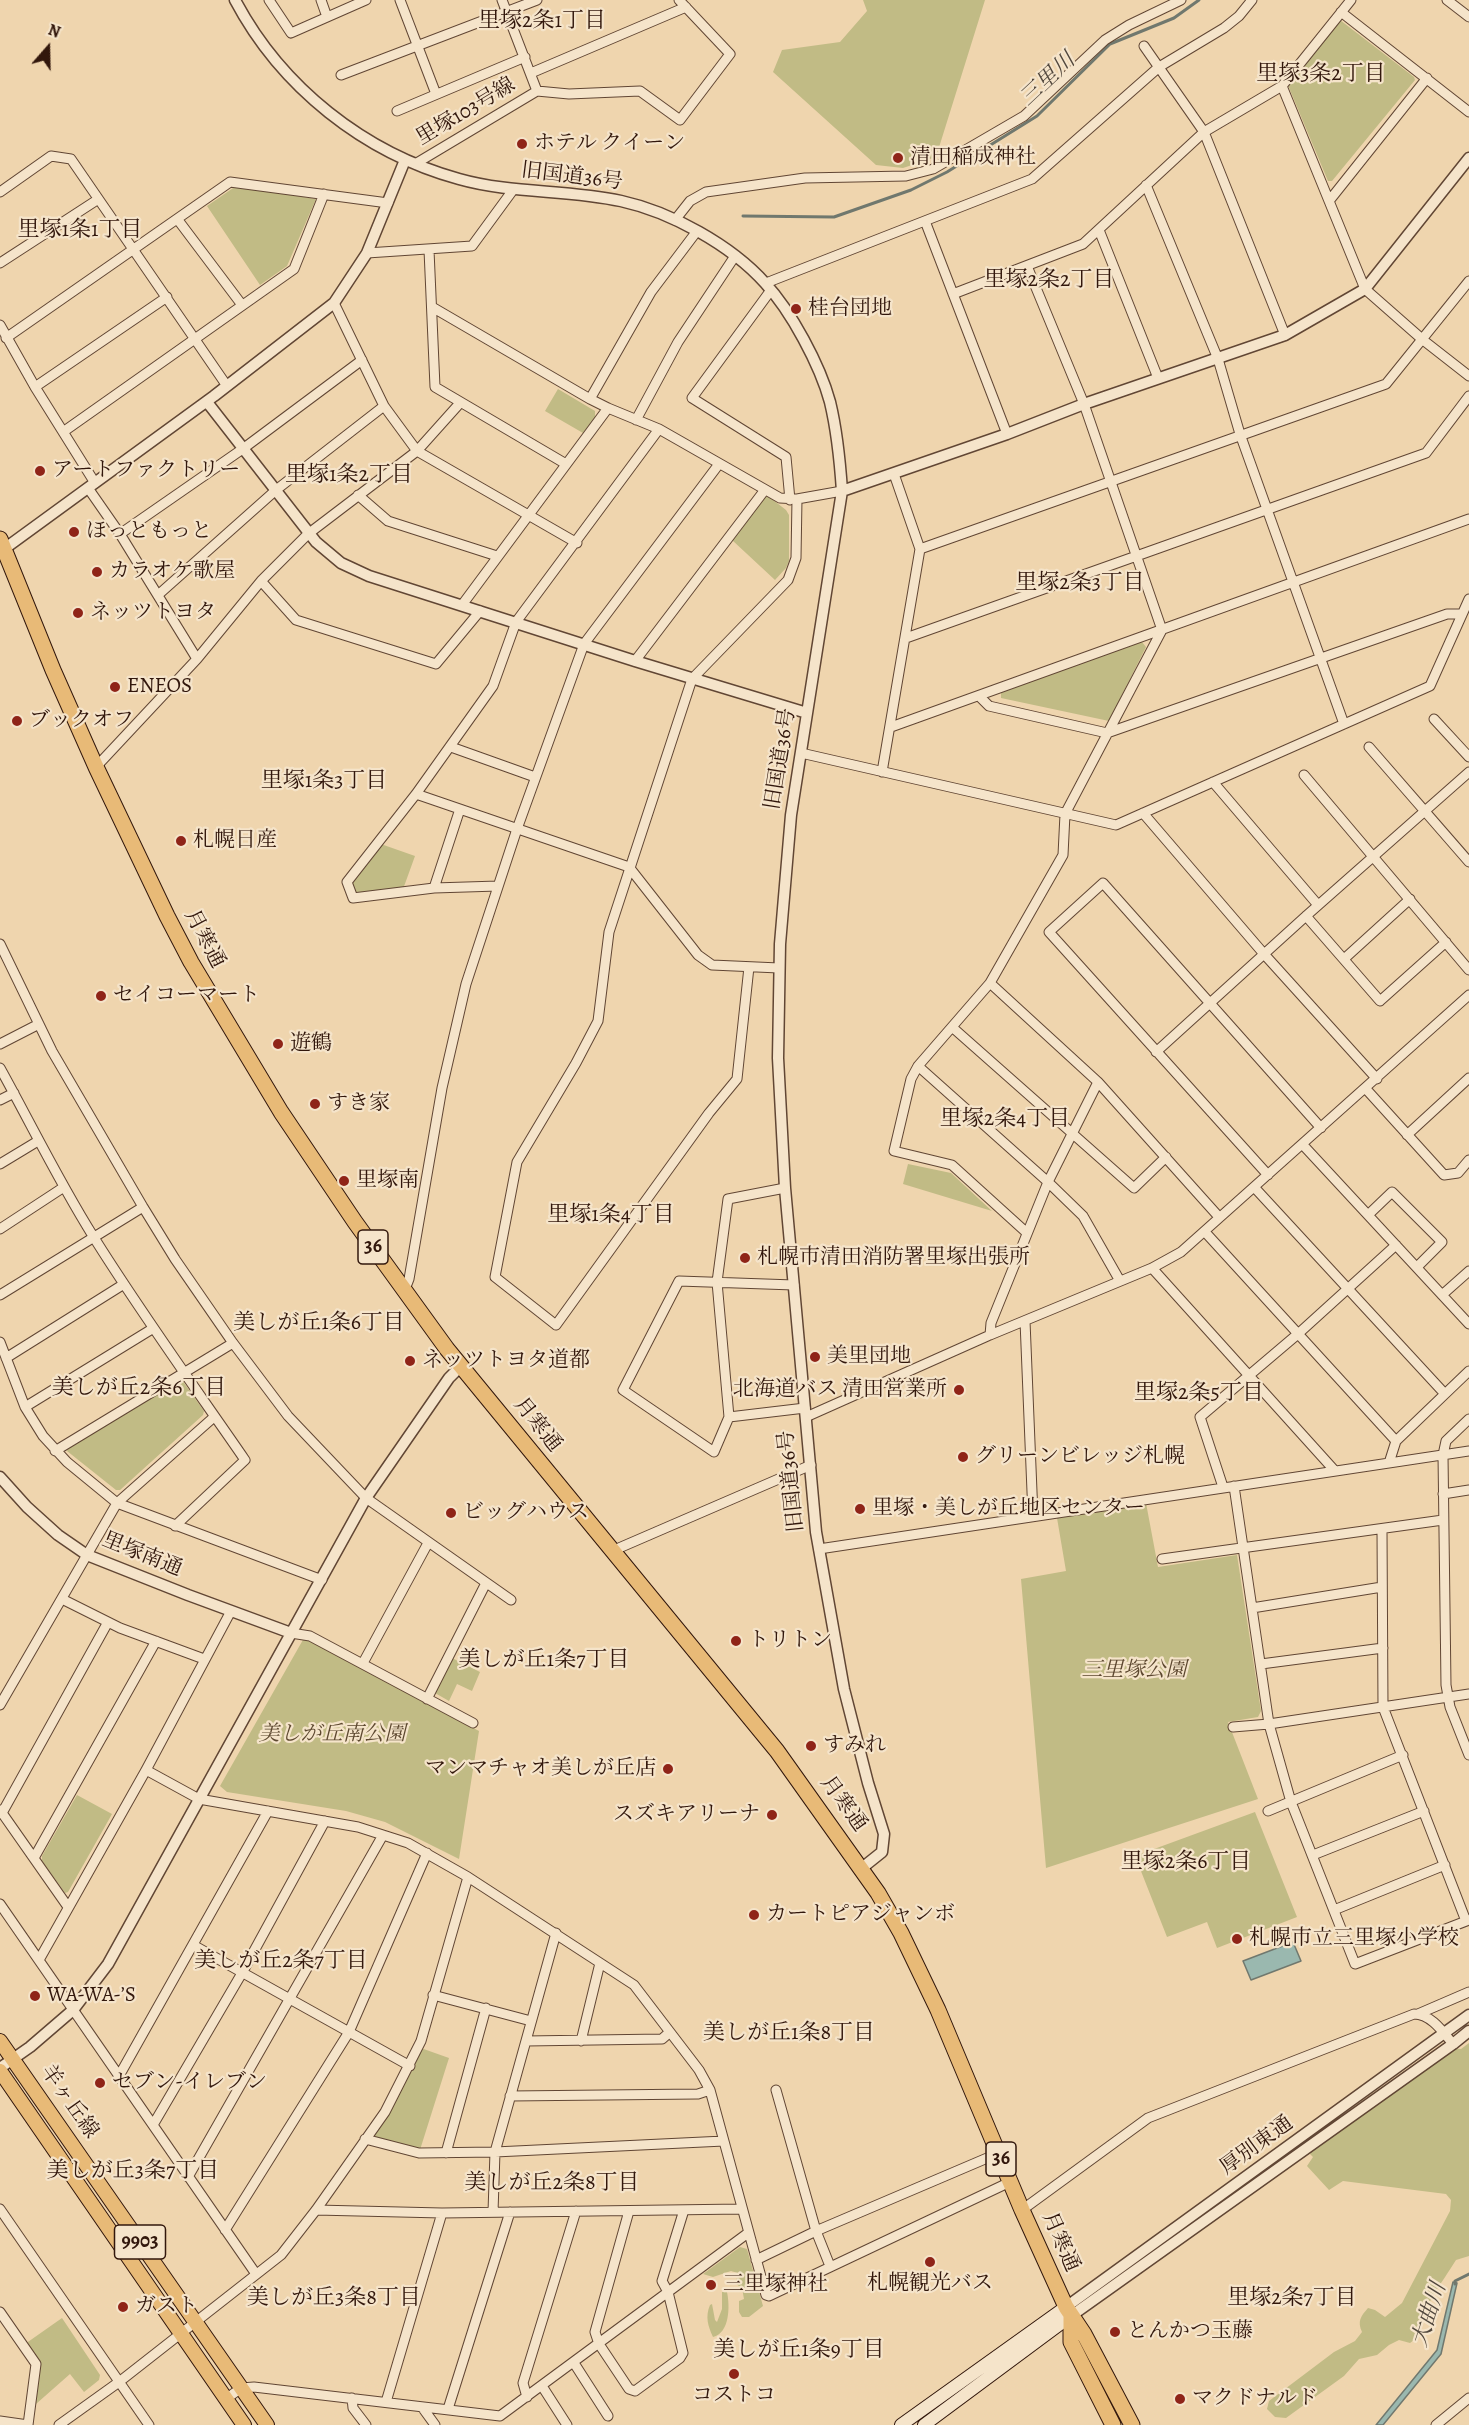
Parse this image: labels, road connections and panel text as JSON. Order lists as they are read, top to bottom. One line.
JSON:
{"streets":{"highway":["月寒通","36"],"main road":["羊ヶ丘線","9903"],"street":["里塚103号線","旧国道36号","里塚南通","厚別東通"]},"crossings":[["里塚103号線","旧国道36号"],["旧国道36号","月寒通"],["月寒通","厚別東通"]],"districts":["里塚2条1丁目","里塚3条2丁目","里塚1条1丁目","里塚2条2丁目","里塚1条2丁目","里塚2条3丁目","里塚1条3丁目","里塚2条4丁目","里塚1条4丁目","美しが丘1条6丁目","美しが丘2条6丁目","里塚2条5丁目","美しが丘1条7丁目","里塚2条6丁目","美しが丘2条7丁目","美しが丘1条8丁目","美しが丘3条7丁目","美しが丘2条8丁目","美しが丘3条8丁目","里塚2条7丁目","美しが丘1条9丁目"],"water":["三里川","大曲川"],"parks":["三里塚公園","美しが丘南公園"],"places":["ホテル クイーン","清田稲成神社","桂台団地","アートファクトリー","ほっともっと","カラオケ歌屋","ネッツトヨタ","ENEOS","ブックオフ","札幌日産","セイコーマート","遊鶴","すき家","里塚南","札幌市清田消防署里塚出張所","美里団地","ネッツトヨタ道都","北海道バス 清田営業所","グリーンビレッジ札幌","里塚・美しが丘地区センター","ビッグハウス","トリトン","すみれ","マンマチャオ美しが丘店","スズキアリーナ","カートピアジャンボ","札幌市立三里塚小学校","WA-WA-’S","セブン-イレブン","札幌観光バス","三里塚神社","ガスト","とんかつ玉藤","コストコ","マクドナルド"],"north":"top"}
